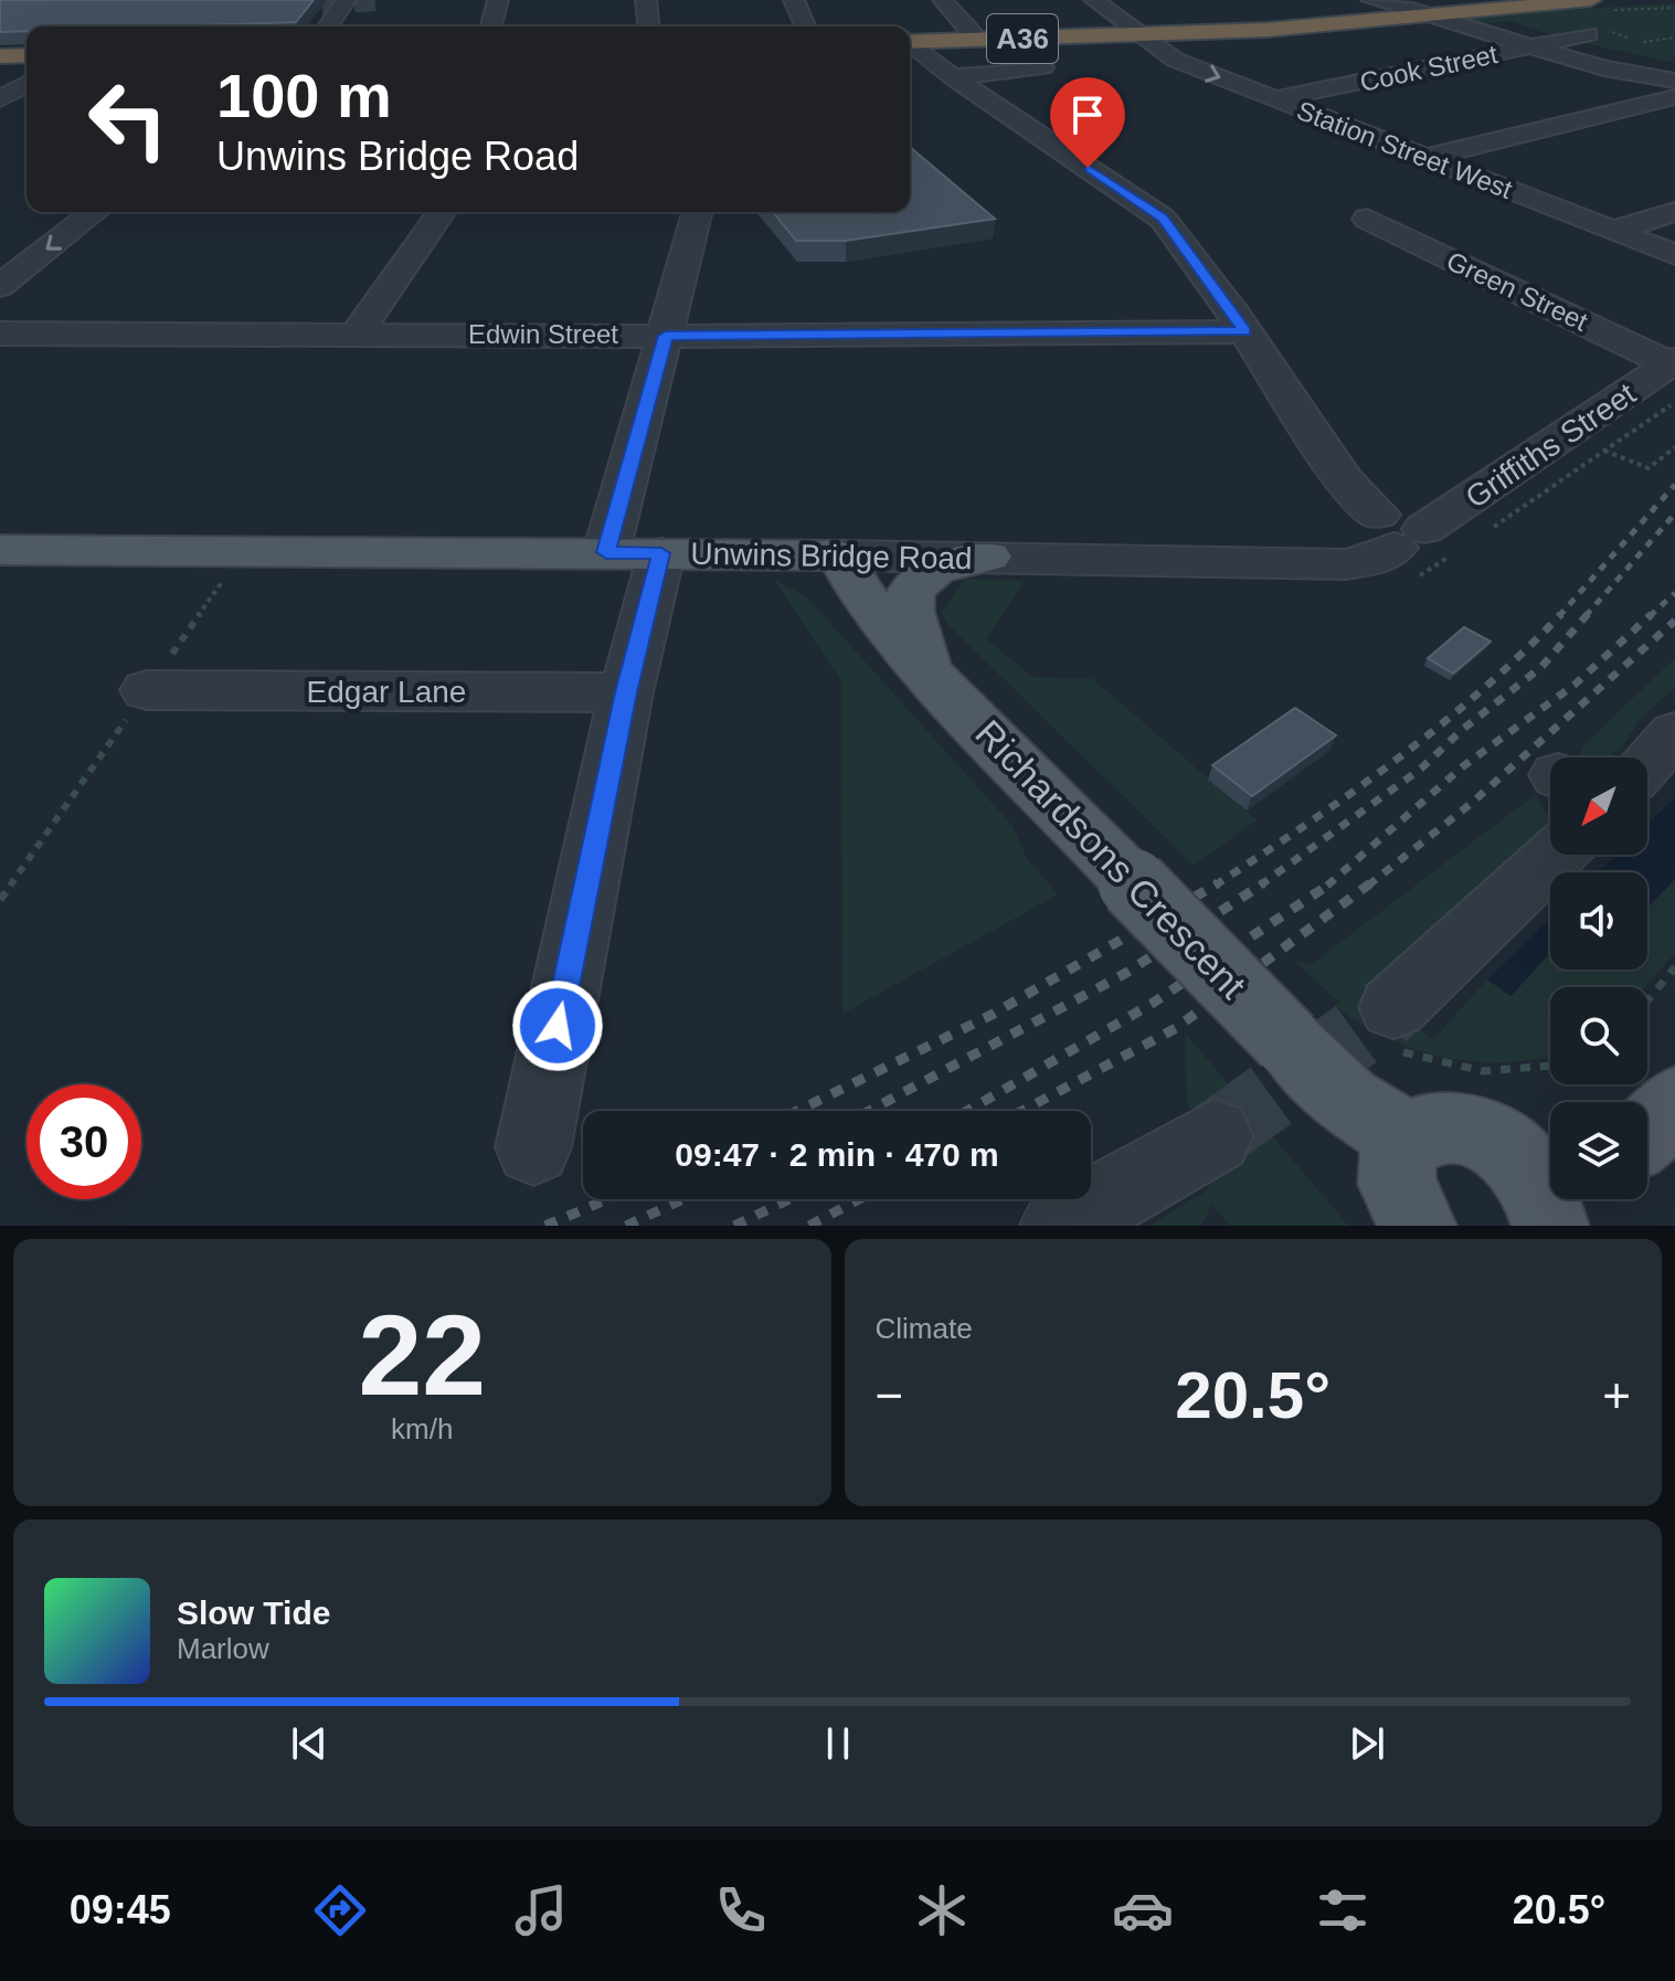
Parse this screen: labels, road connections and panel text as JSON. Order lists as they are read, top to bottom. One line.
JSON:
{"streets":{"highway":["A36"],"main road":["Unwins Bridge Road","Richardsons Crescent"],"street":["Cook Street","Station Street West","Green Street","Edwin Street","Griffiths Street","Edgar Lane"]},"crossings":[["A36","Station Street West"],["Cook Street","Station Street West"],["Green Street","Griffiths Street"],["Griffiths Street","Unwins Bridge Road"],["Unwins Bridge Road","Richardsons Crescent"]],"north":"bottom left","page":{"turn":["100 m","Unwins Bridge Road"],"limit":"30","trip":"09:47 · 2 min · 470 m","tile":[["22","km/h"],"Climate"],"heat":["−","20.5°","+"],"song":["Slow Tide","Marlow"],"tabs":["09:45","20.5°"]}}
